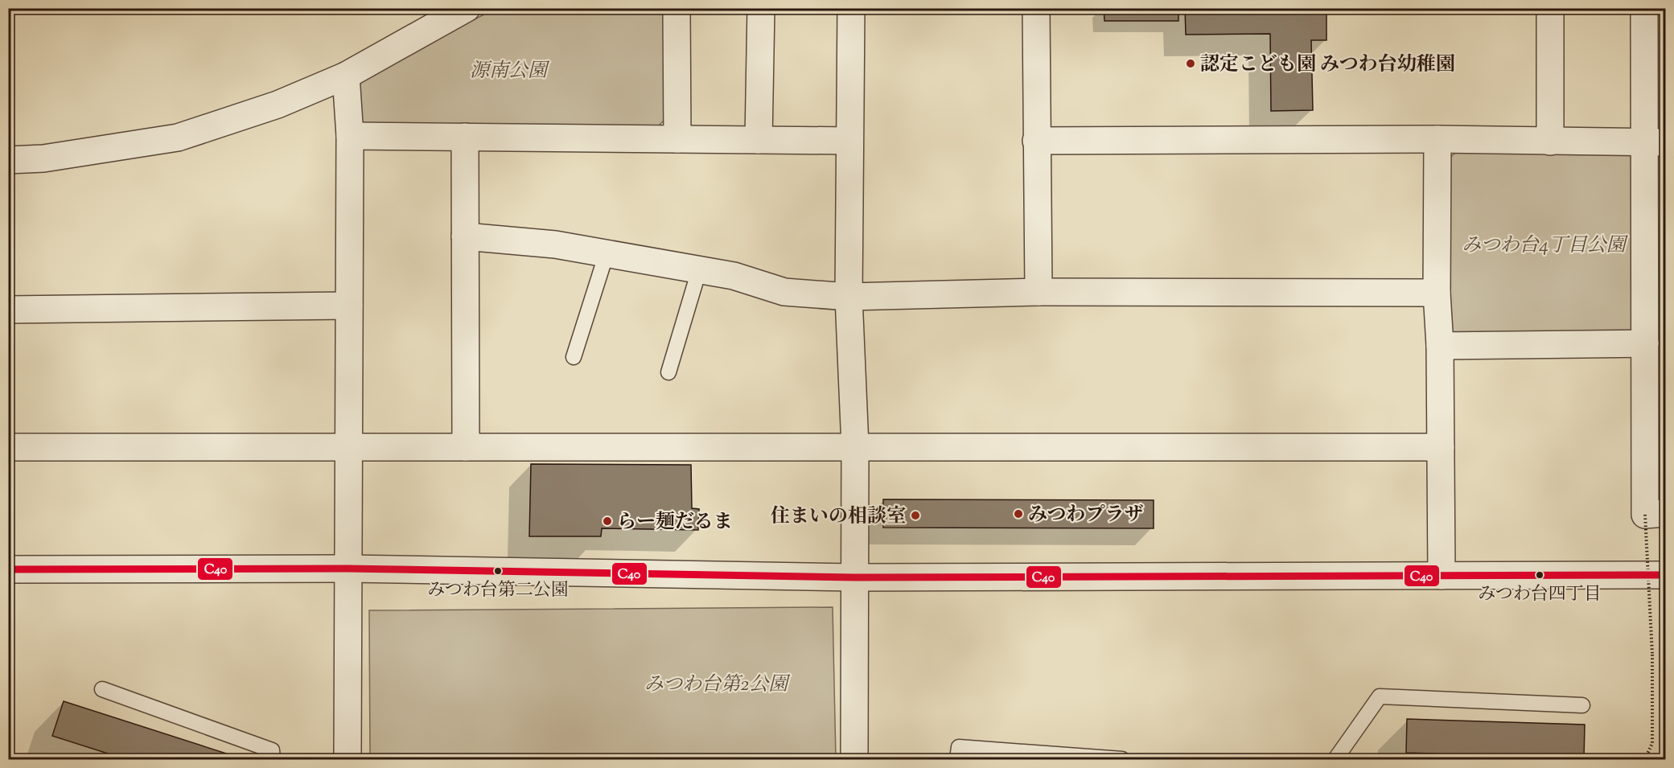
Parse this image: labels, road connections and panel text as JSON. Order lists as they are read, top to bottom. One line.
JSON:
{"parks":["源南公園","みつわ台4丁目公園","みつわ台第2公園"],"places":["認定こども園 みつわ台幼稚園","みつわプラザ","住まいの相談室","らー麺だるま","みつわ台第二公園","みつわ台四丁目"],"lines":["transit line C40"]}
